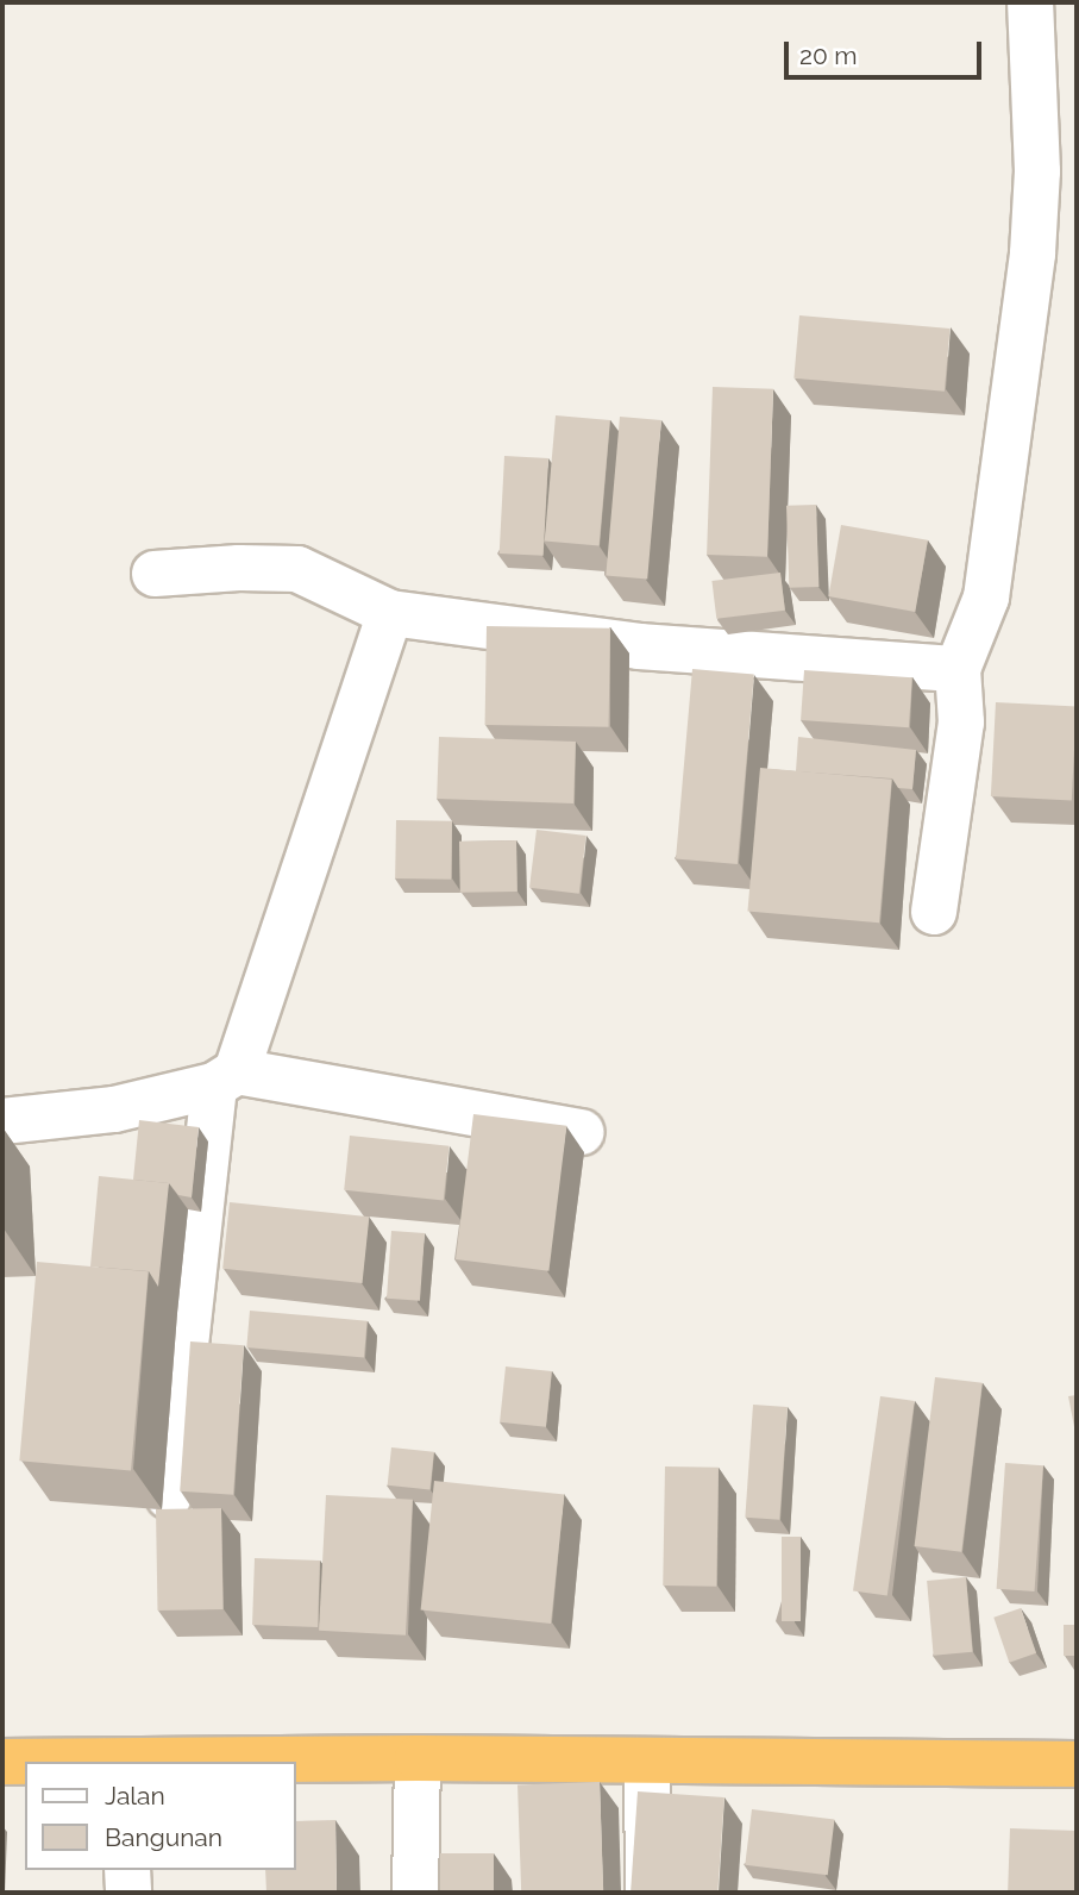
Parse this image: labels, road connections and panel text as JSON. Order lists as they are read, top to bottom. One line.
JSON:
{"legend":["Jalan","Bangunan"],"scale_bar":"20 m"}
